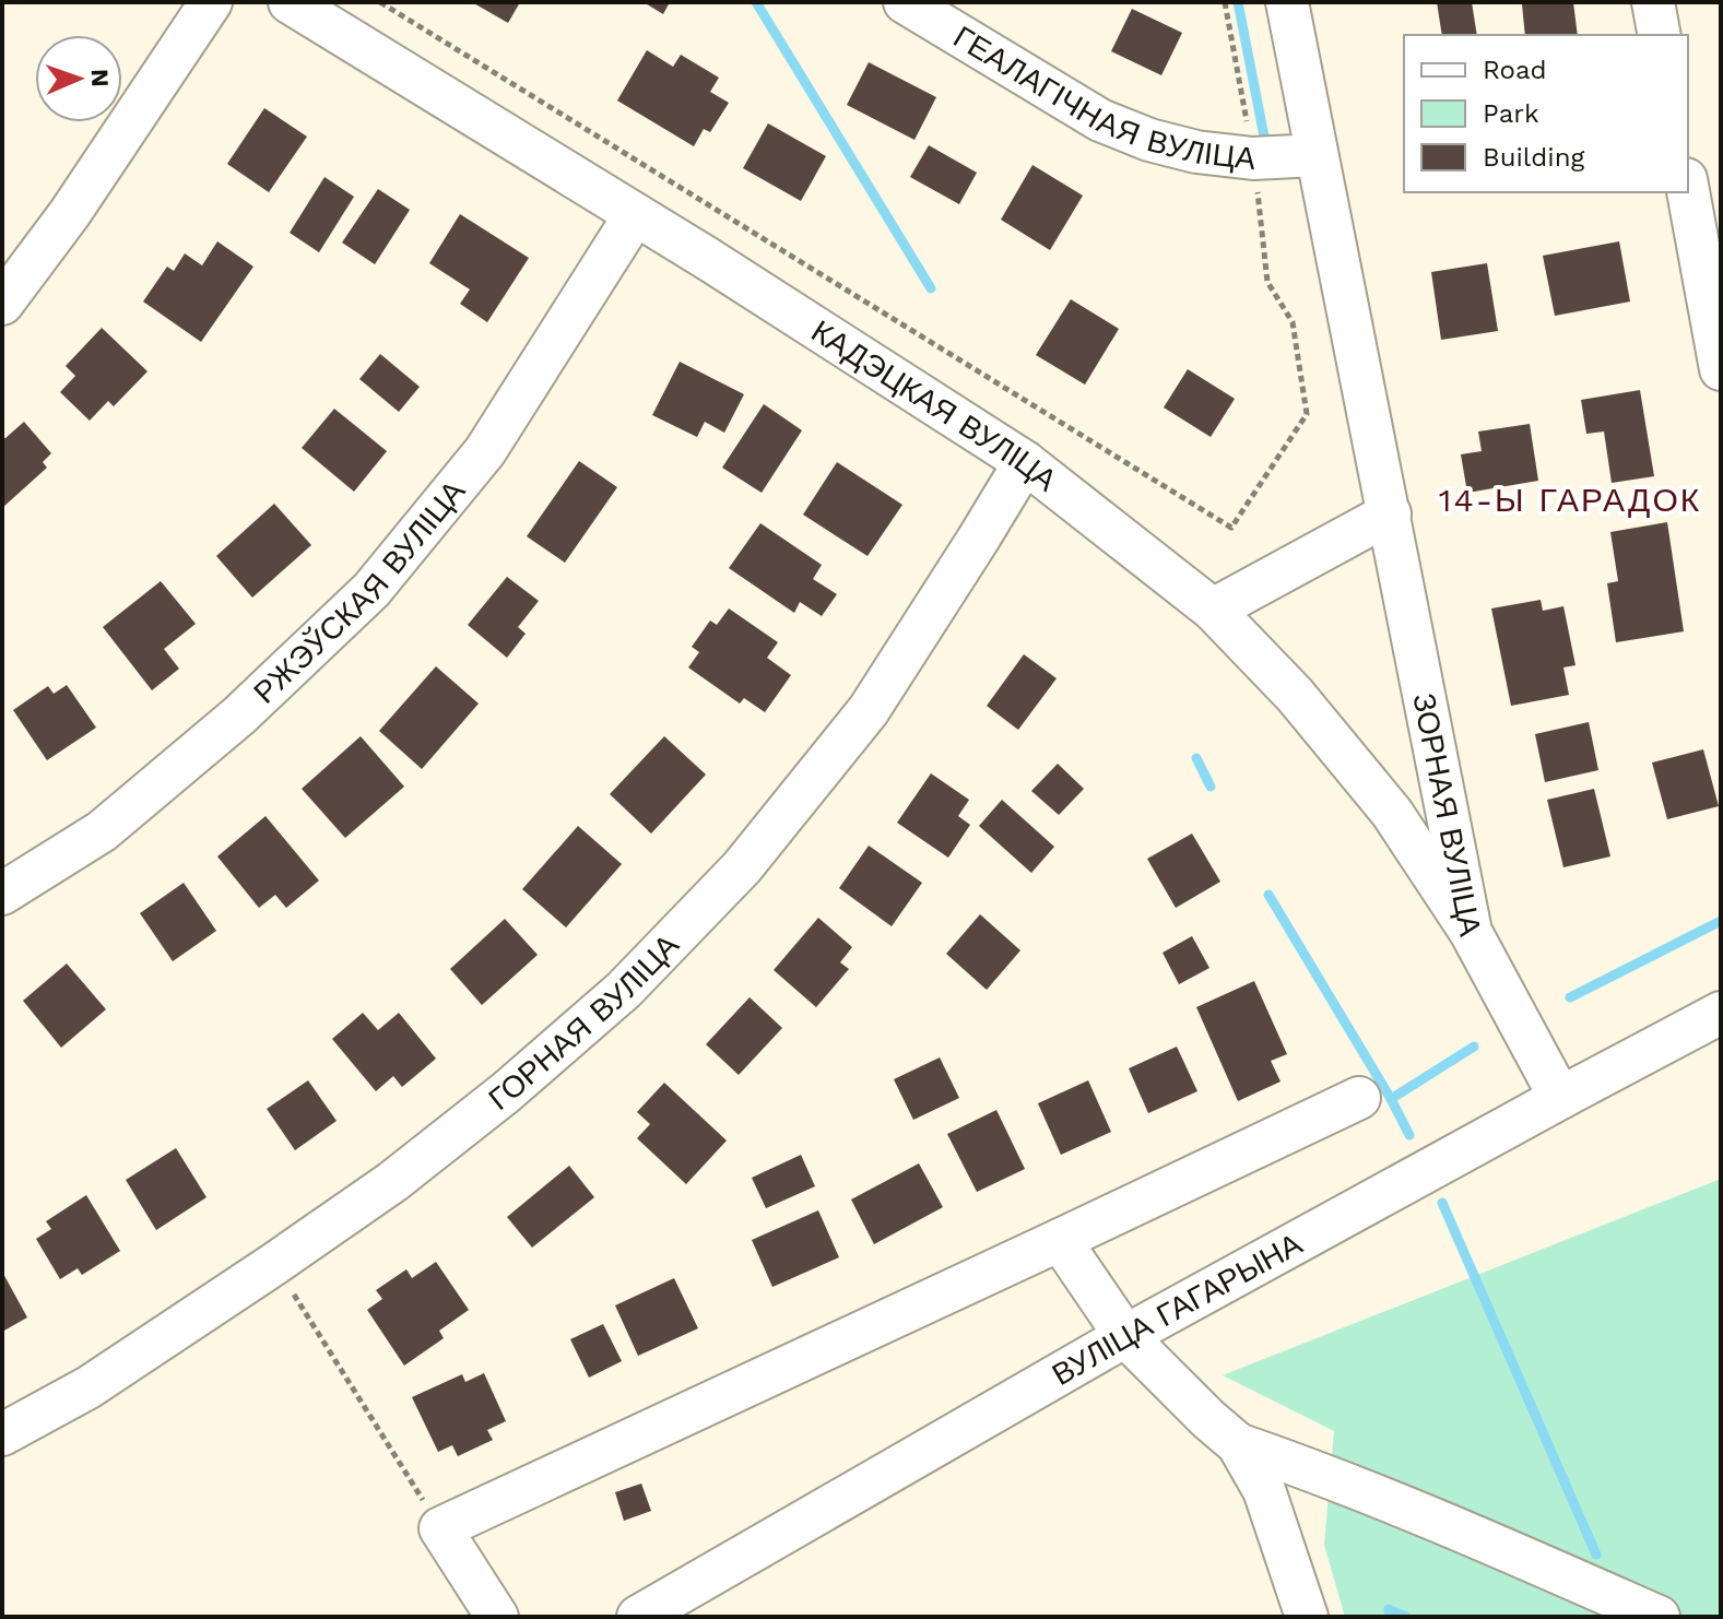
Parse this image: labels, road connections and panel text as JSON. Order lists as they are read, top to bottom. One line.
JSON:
{"streets":{"street":["ГЕАЛАГІЧНАЯ ВУЛІЦА","КАДЭЦКАЯ ВУЛІЦА","РЖЭЎСКАЯ ВУЛІЦА","ЗОРНАЯ ВУЛІЦА","ГОРНАЯ ВУЛІЦА","ВУЛІЦА ГАГАРЫНА"]},"crossings":[["ГЕАЛАГІЧНАЯ ВУЛІЦА","ЗОРНАЯ ВУЛІЦА"],["КАДЭЦКАЯ ВУЛІЦА","РЖЭЎСКАЯ ВУЛІЦА"],["КАДЭЦКАЯ ВУЛІЦА","ЗОРНАЯ ВУЛІЦА"],["КАДЭЦКАЯ ВУЛІЦА","ГОРНАЯ ВУЛІЦА"],["ЗОРНАЯ ВУЛІЦА","ВУЛІЦА ГАГАРЫНА"]],"districts":["14-Ы ГАРАДОК"],"legend":["Road","Park","Building"],"north":"right"}
